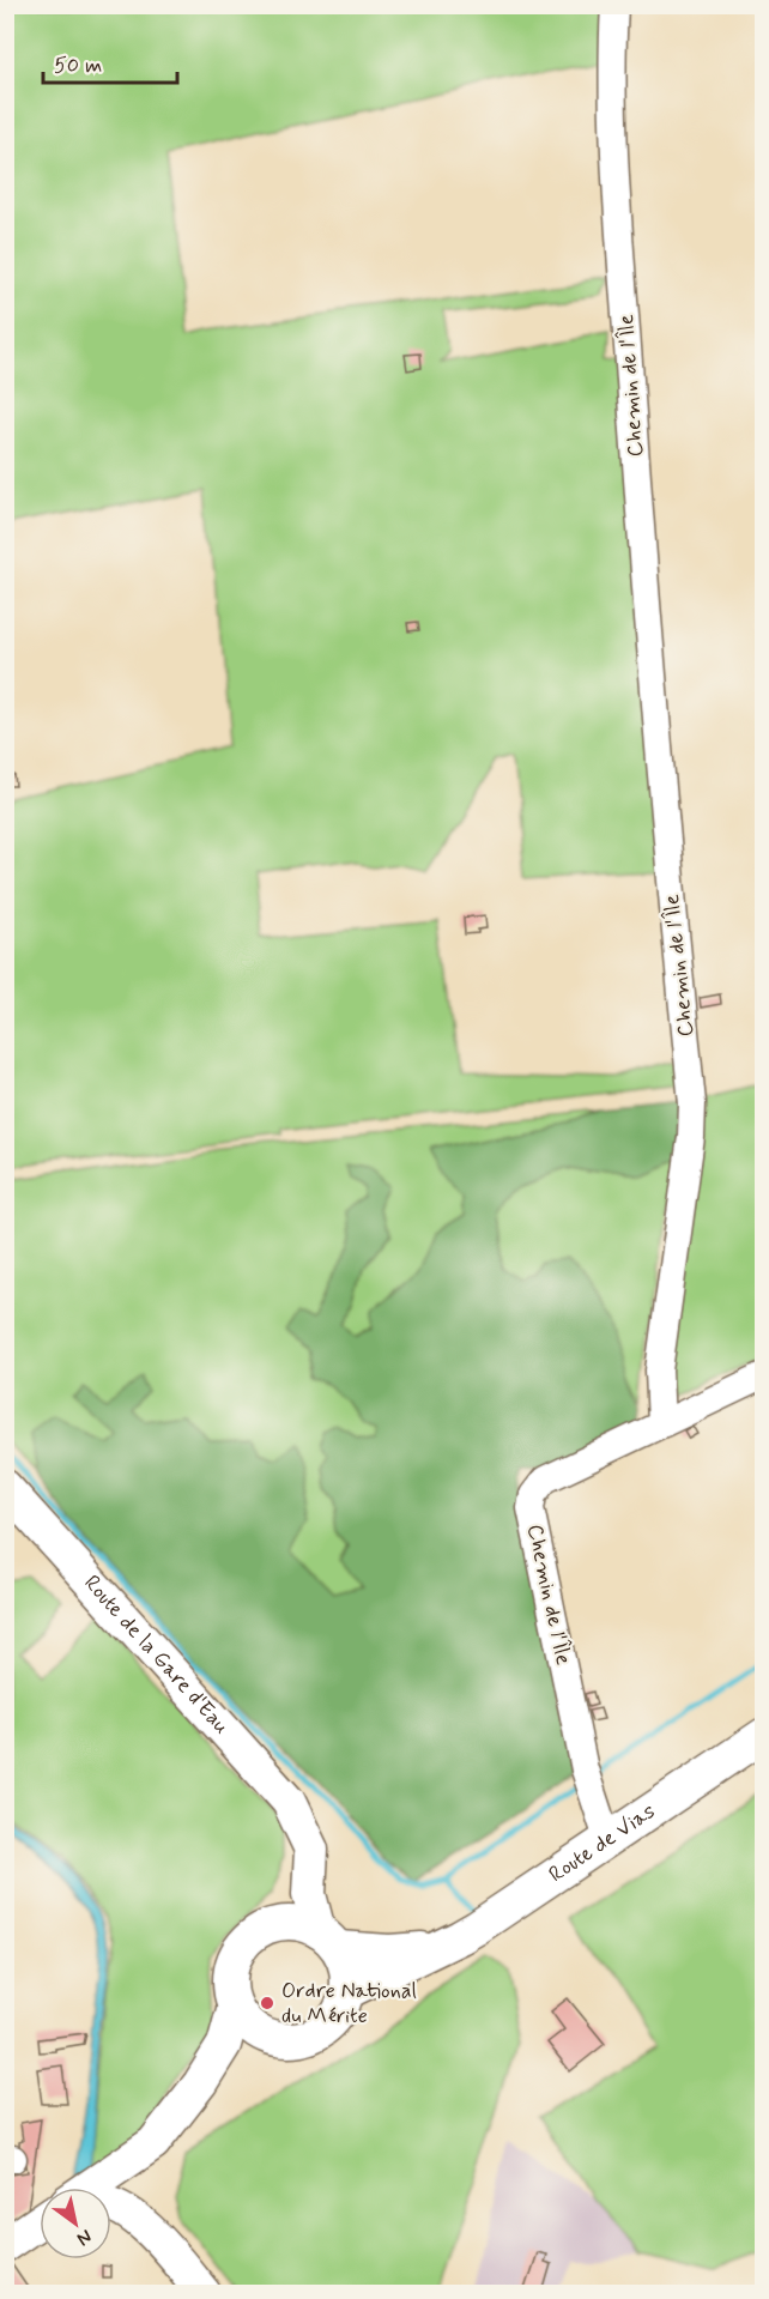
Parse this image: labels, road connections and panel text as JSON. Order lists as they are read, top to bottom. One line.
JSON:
{"streets":{"main road":["Route de la Gare d'Eau","Route de Vias"],"street":["Chemin de l'Île"]},"crossings":[["Chemin de l'Île","Route de Vias"],["Route de la Gare d'Eau","Route de Vias"]],"places":["Ordre National du Mérite"],"scale_bar":"50 m","north":"bottom right"}
